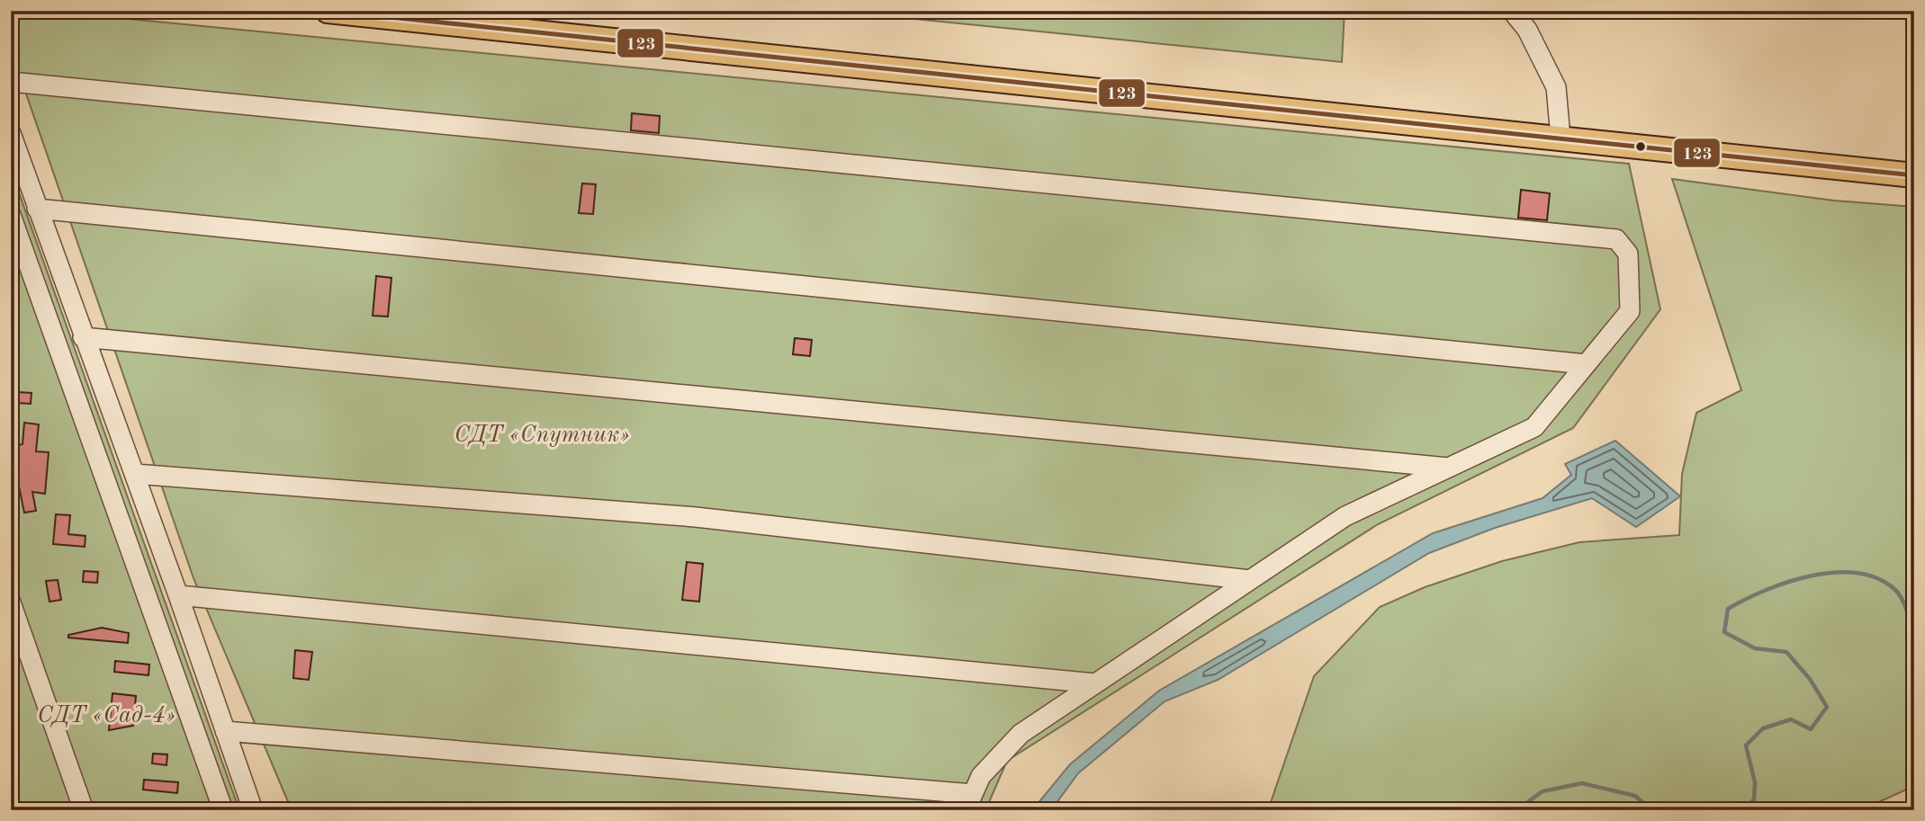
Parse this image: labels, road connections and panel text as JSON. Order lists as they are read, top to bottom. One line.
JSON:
{"parks":["СДТ «Спутник»","СДТ «Сад-4»"],"lines":["transit line 123"]}
